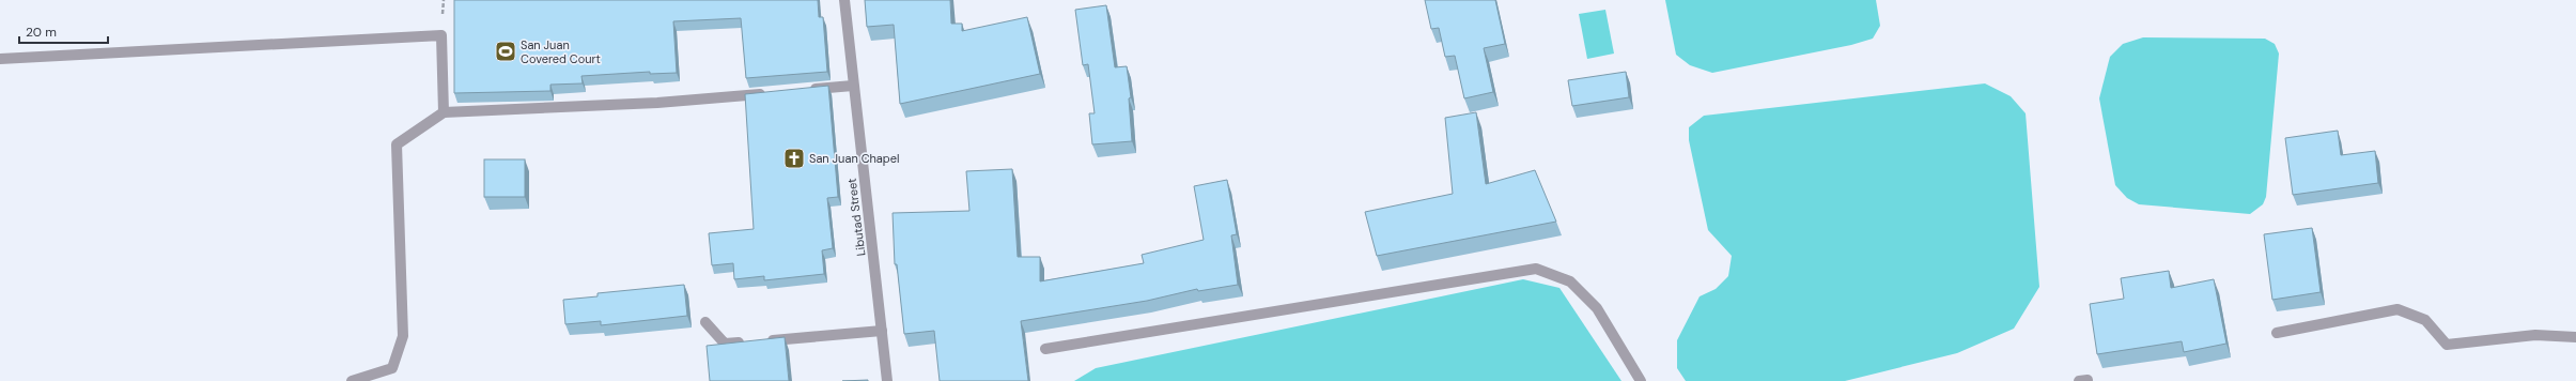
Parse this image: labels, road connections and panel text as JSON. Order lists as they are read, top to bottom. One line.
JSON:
{"streets":{"street":["Libutad Street"]},"places":{"sports":["San Juan Covered Court"],"church":["San Juan Chapel"]},"scale_bar":"20 m"}
